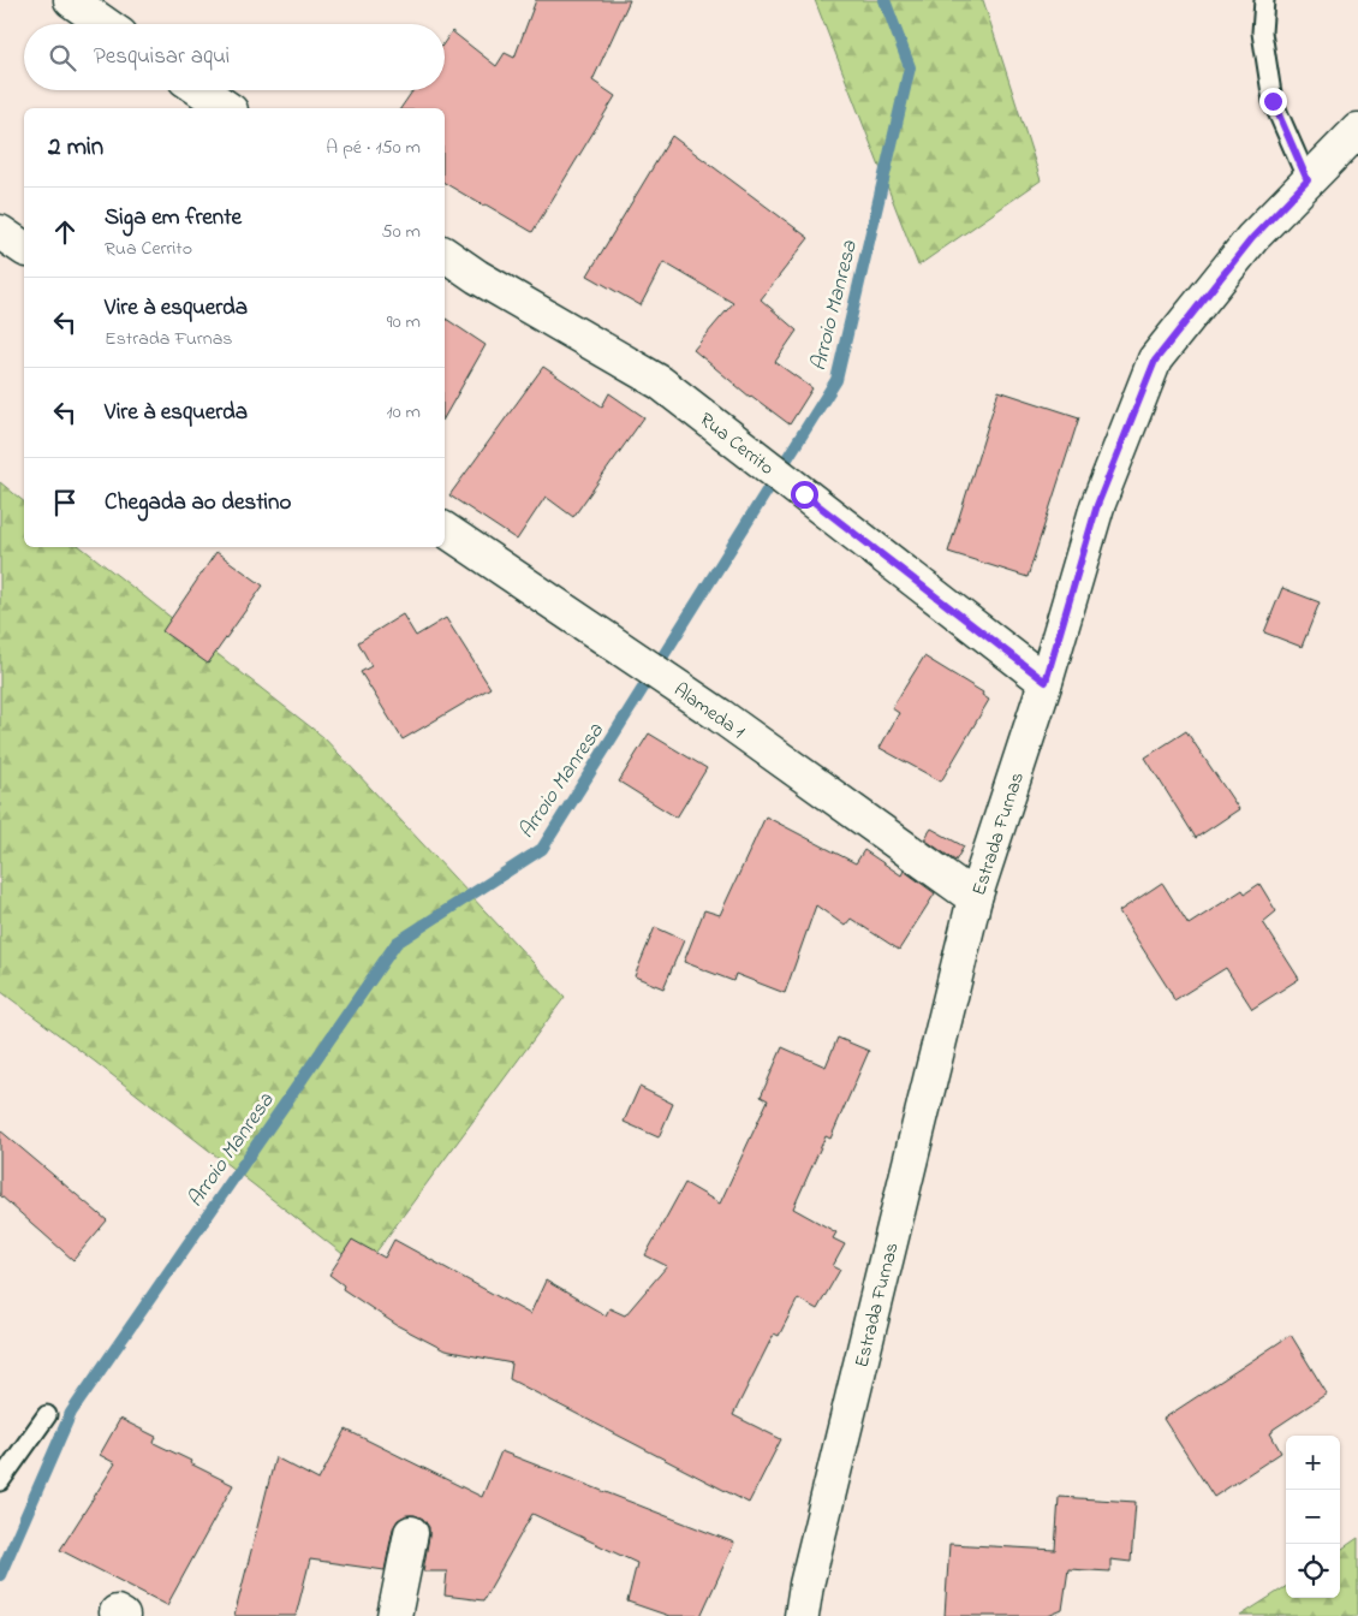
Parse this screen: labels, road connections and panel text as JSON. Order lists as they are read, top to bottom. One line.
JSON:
{"streets":{"street":["Rua Cerrito","Alameda 1","Estrada Furnas"]},"crossings":[["Rua Cerrito","Estrada Furnas"],["Alameda 1","Estrada Furnas"]],"water":["Arroio Manresa"],"page":{"search":"Pesquisar aqui","heading":["2 min","A pé · 150 m"],"list":[["Siga em frente","Rua Cerrito","50 m"],["Vire à esquerda","Estrada Furnas","90 m"],["Vire à esquerda","10 m"],"Chegada ao destino"],"map_buttons":["+","−"]}}
